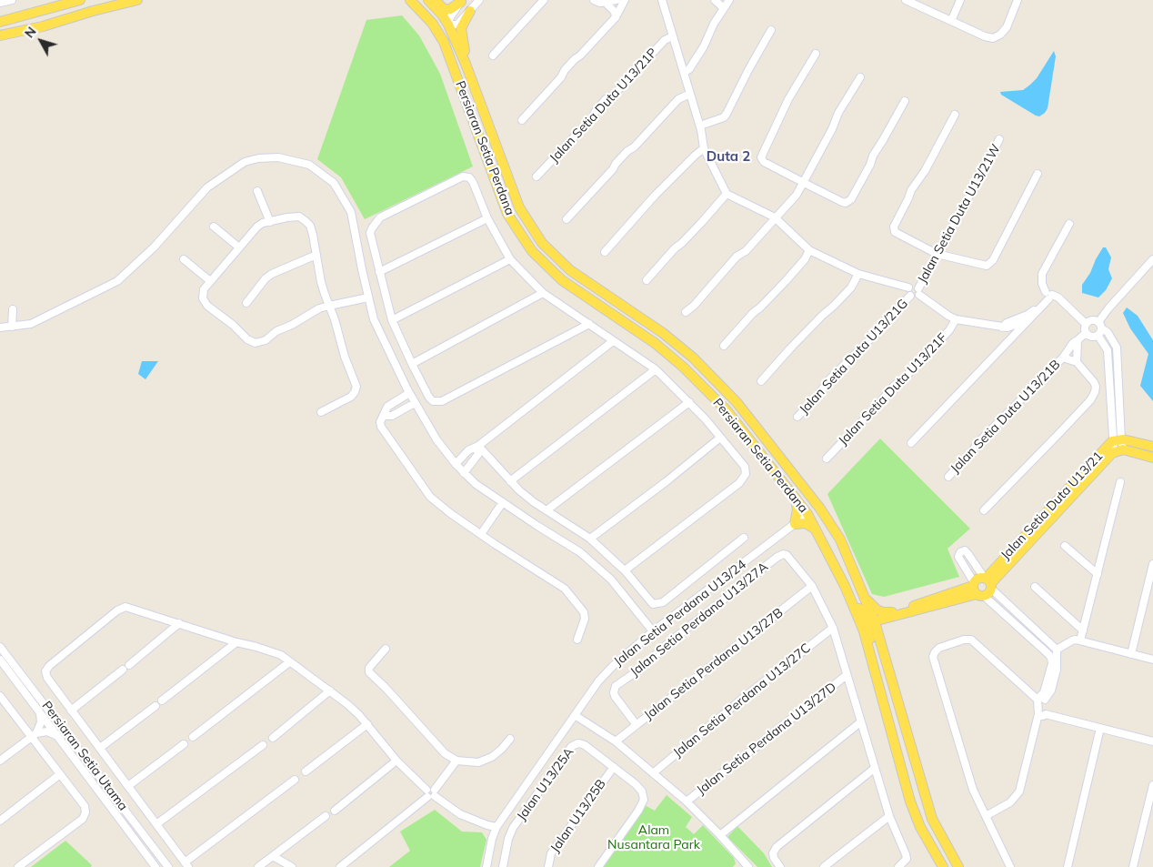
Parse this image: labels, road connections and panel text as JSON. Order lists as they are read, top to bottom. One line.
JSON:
{"streets":{"main road":["Persiaran Setia Perdana","Jalan Setia Duta U13/21"],"street":["Jalan Setia Duta U13/21P","Jalan Setia Duta U13/21W","Jalan Setia Duta U13/21G","Jalan Setia Duta U13/21F","Jalan Setia Duta U13/21B","Jalan Setia Perdana U13/24","Jalan Setia Perdana U13/27A","Jalan Setia Perdana U13/27B","Jalan Setia Perdana U13/27C","Jalan Setia Perdana U13/27D","Persiaran Setia Utama","Jalan U13/25A","Jalan U13/25B"]},"crossings":[["Persiaran Setia Perdana","Jalan Setia Duta U13/21"],["Persiaran Setia Perdana","Jalan Setia Perdana U13/24"],["Jalan Setia Perdana U13/27A","Jalan Setia Perdana U13/27B"],["Jalan U13/25A","Jalan U13/25B"]],"districts":["Duta 2"],"parks":["Alam Nusantara Park"],"north":"top left"}
